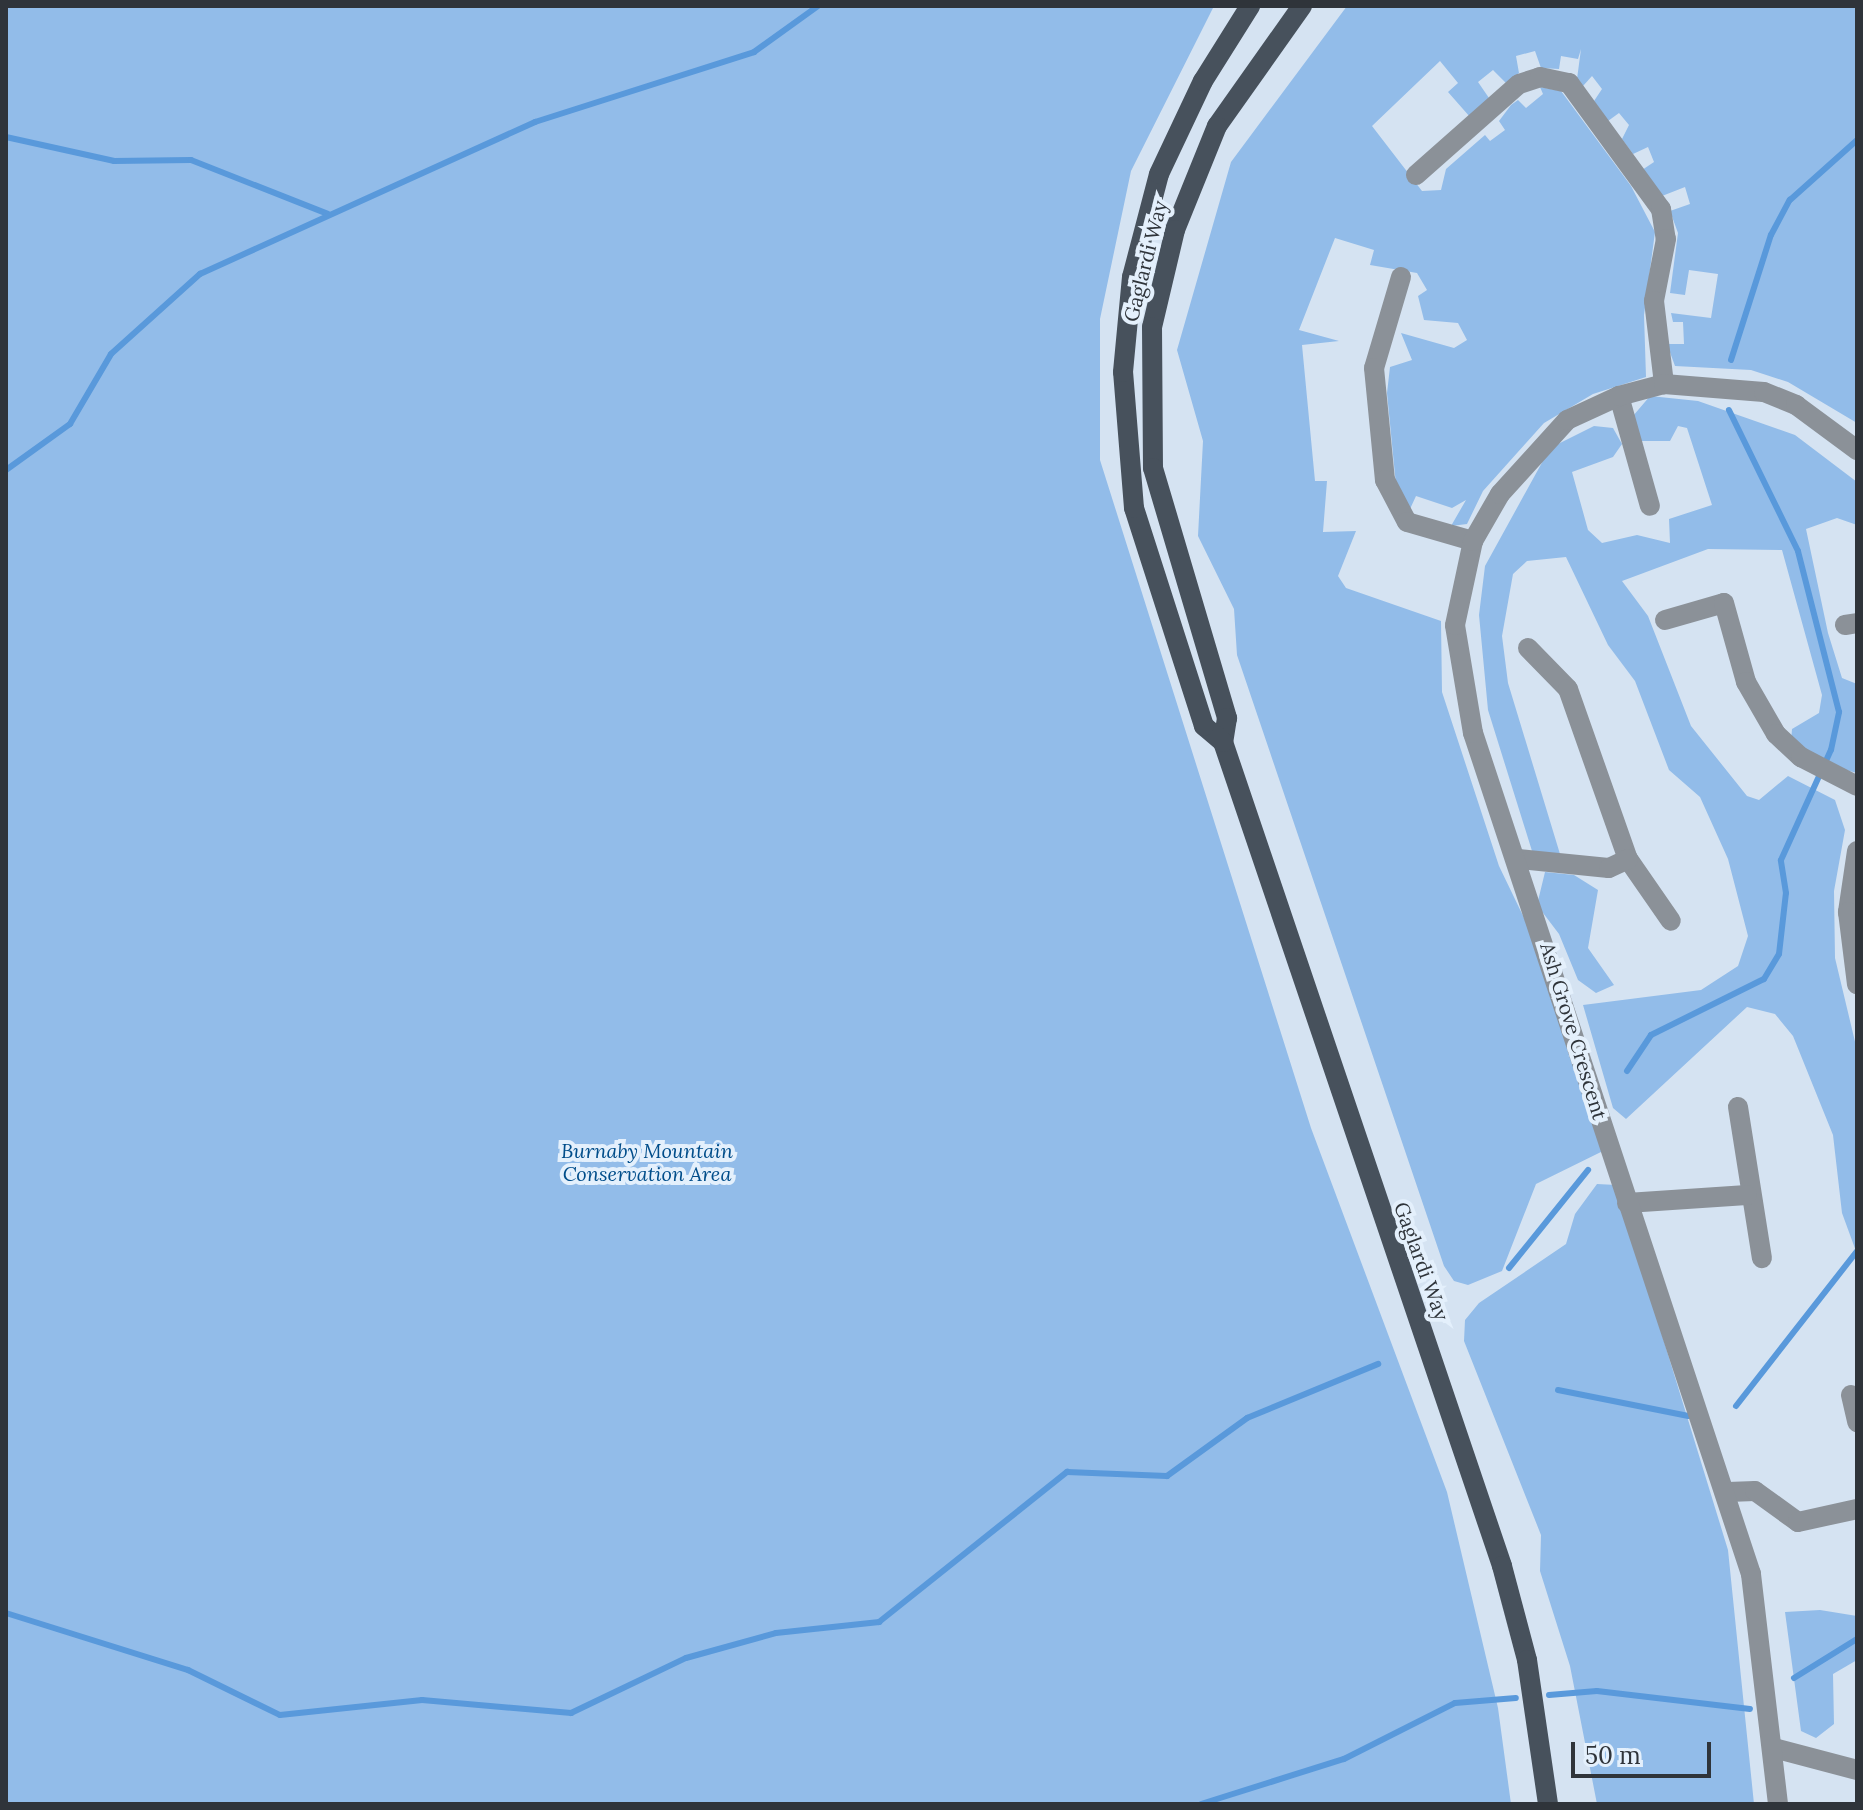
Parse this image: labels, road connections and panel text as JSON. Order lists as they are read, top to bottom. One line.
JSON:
{"streets":{"main road":["Gaglardi Way"],"street":["Ash Grove Crescent"]},"parks":["Burnaby Mountain Conservation Area"],"scale_bar":"50 m"}
